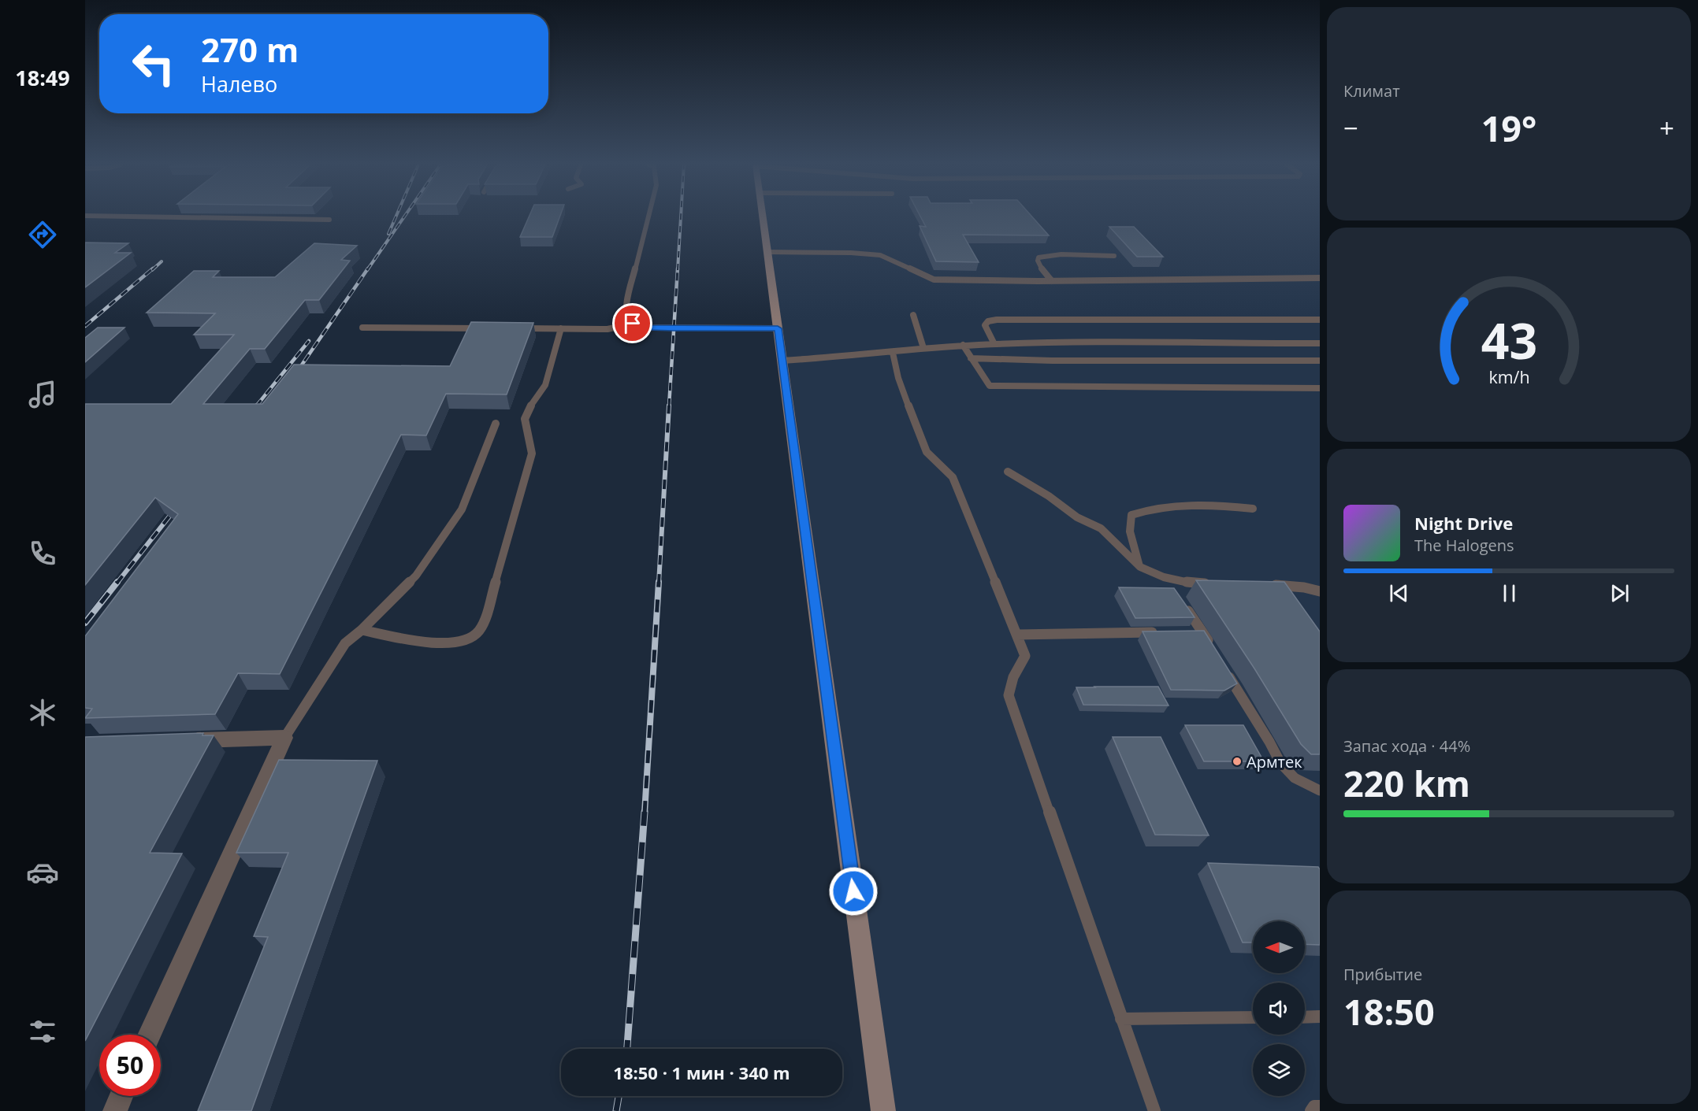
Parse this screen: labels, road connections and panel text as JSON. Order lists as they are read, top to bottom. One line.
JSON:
{"places":["Армтек"],"north":"left","page":{"tabs":"18:49","tile":["Климат",["Запас хода · 44%","220 km"],["Прибытие","18:50"]],"turn":["270 m","Налево"],"heat":["−","19°","+"],"song":["Night Drive","The Halogens"],"limit":"50","trip":"18:50 · 1 мин · 340 m","gauge":["43","km/h"]}}
